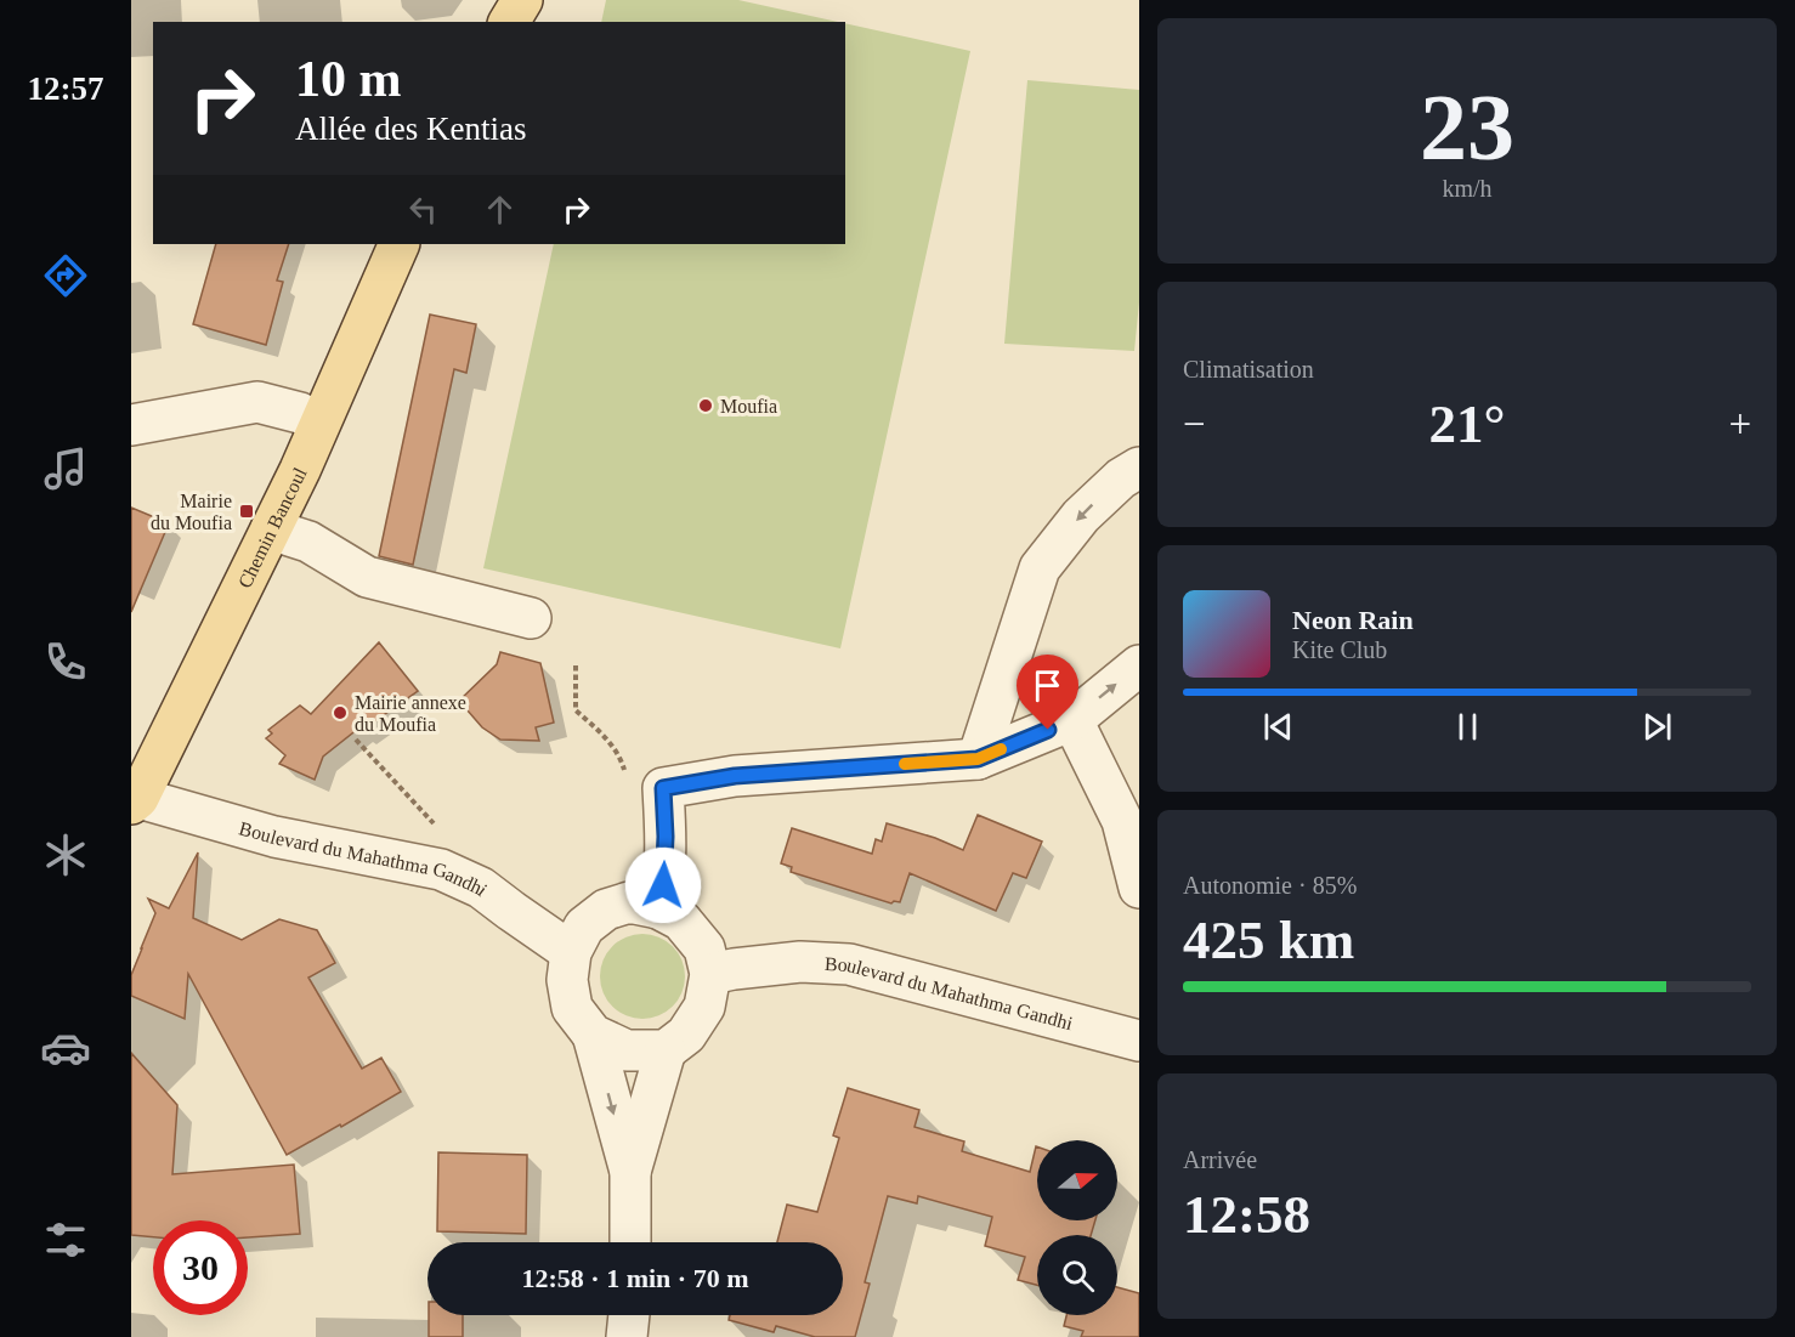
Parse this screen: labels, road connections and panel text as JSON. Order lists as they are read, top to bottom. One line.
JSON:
{"streets":{"main road":["Chemin Bancoul"],"street":["Boulevard du Mahathma Gandhi"]},"crossings":[["Chemin Bancoul","Boulevard du Mahathma Gandhi"]],"places":{"other":["Moufia","Mairie annexe du Moufia"],"transit":["Mairie du Moufia"]},"north":"right","page":{"tabs":"12:57","tile":[["23","km/h"],"Climatisation",["Autonomie · 85%","425 km"],["Arrivée","12:58"]],"turn":["10 m","Allée des Kentias"],"heat":["−","21°","+"],"song":["Neon Rain","Kite Club"],"limit":"30","trip":"12:58 · 1 min · 70 m"}}
